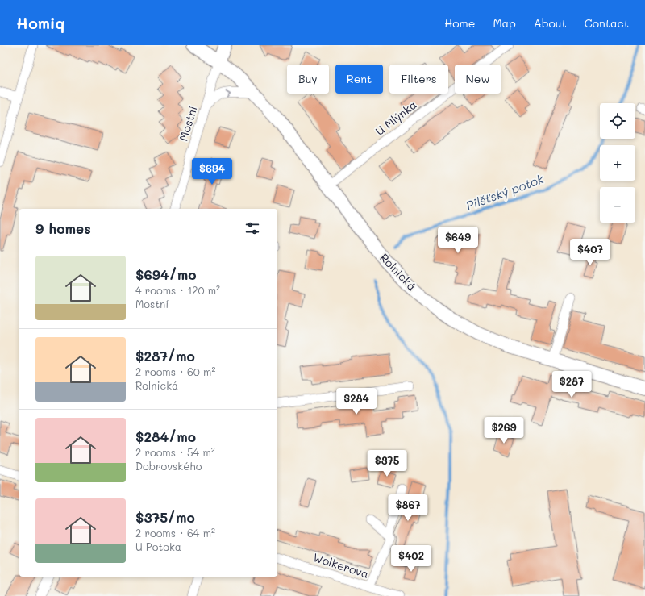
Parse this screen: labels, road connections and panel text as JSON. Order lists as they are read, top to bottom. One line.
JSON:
{"streets":{"street":["U Mlýnka","Mostní","Rolnická","Wolkerova"]},"crossings":[["U Mlýnka","Rolnická"],["Mostní","Rolnická"]],"water":["Pilšťský potok"],"page":{"header":"Homiq","nav":["Home","Map","About","Contact"],"chip":["Buy","Rent","Filters","New"],"map_buttons":["+","−"],"price":["$694","$649","$407","$287","$284","$269","$375","$867","$402"],"heading":"9 homes","list":[{"name":"$694/mo","note":"4 rooms · 120 m² · Mostní"},{"name":"$287/mo","note":"2 rooms · 60 m² · Rolnická"},{"name":"$284/mo","note":"2 rooms · 54 m² · Dobrovského"},{"name":"$375/mo","note":"2 rooms · 64 m² · U Potoka"}]}}
